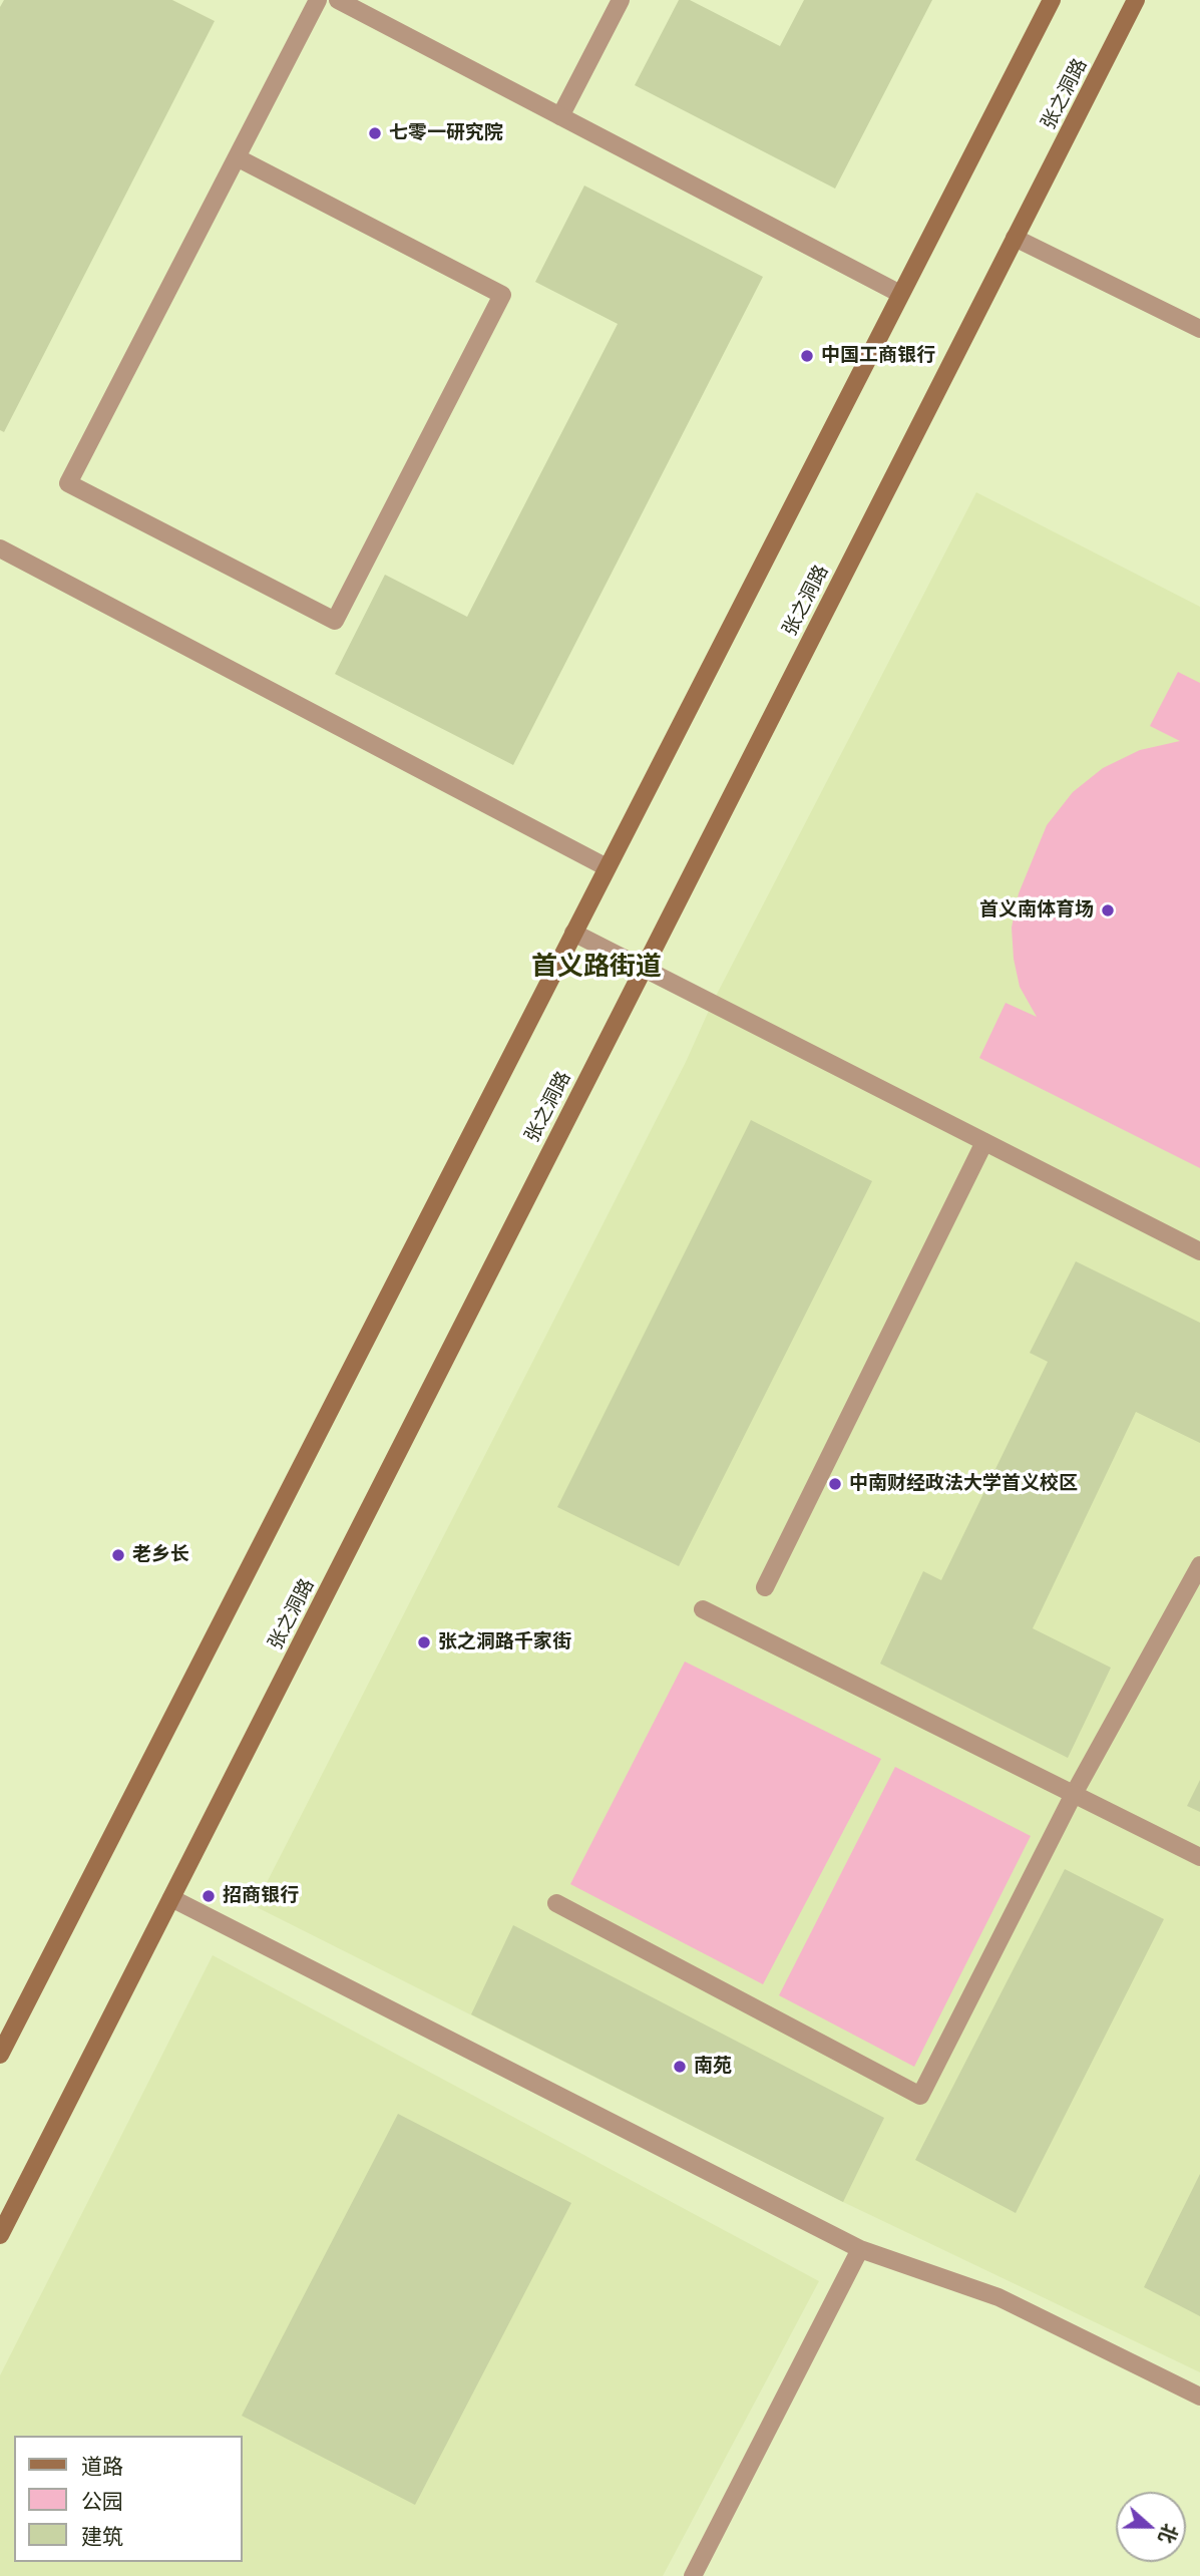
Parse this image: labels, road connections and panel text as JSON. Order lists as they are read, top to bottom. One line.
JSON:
{"streets":{"main road":["张之洞路"]},"districts":["首义路街道"],"places":["七零一研究院","中国工商银行","首义南体育场","中南财经政法大学首义校区","老乡长","张之洞路千家街","招商银行","南苑"],"legend":["道路","公园","建筑"],"north":"right"}
